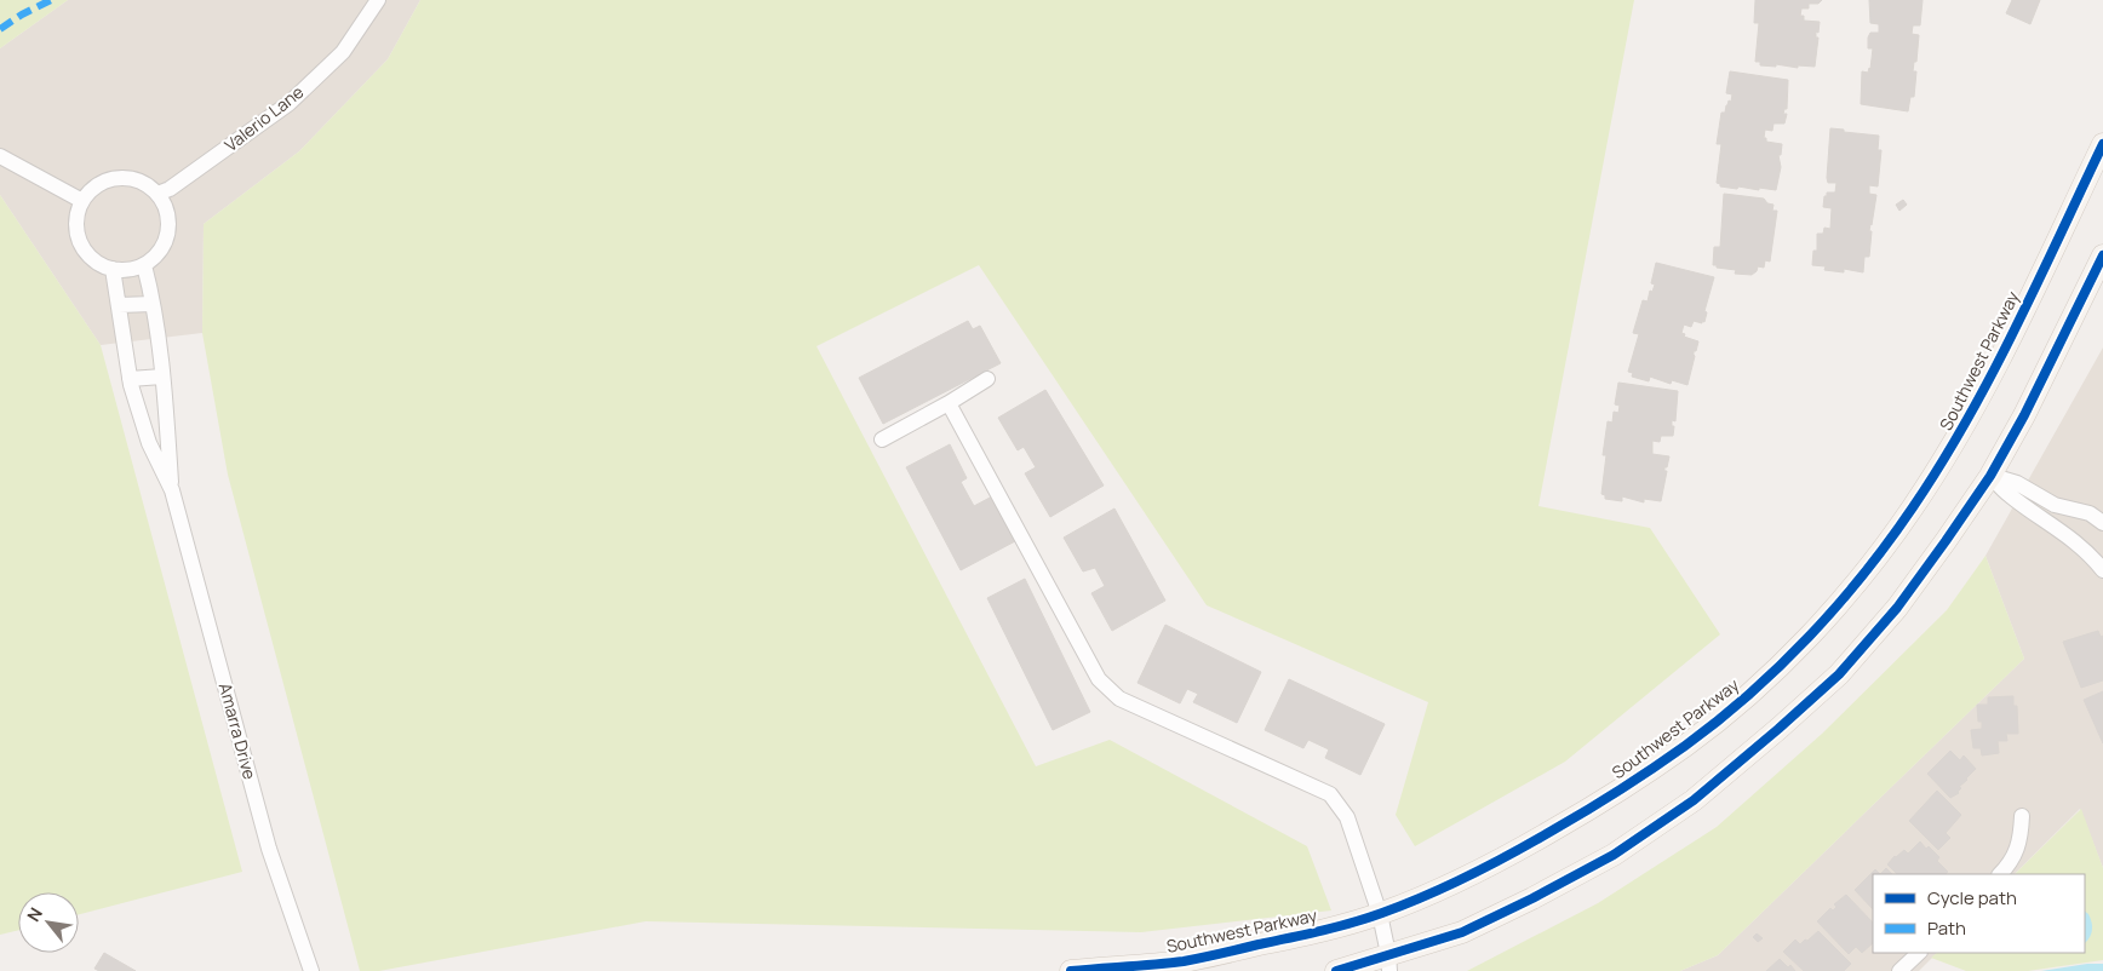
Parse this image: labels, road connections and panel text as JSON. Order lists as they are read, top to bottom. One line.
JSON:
{"streets":{"main road":["Southwest Parkway"],"street":["Valerio Lane","Amarra Drive"]},"crossings":[["Valerio Lane","Amarra Drive"]],"legend":["Cycle path","Path"],"north":"top left"}
